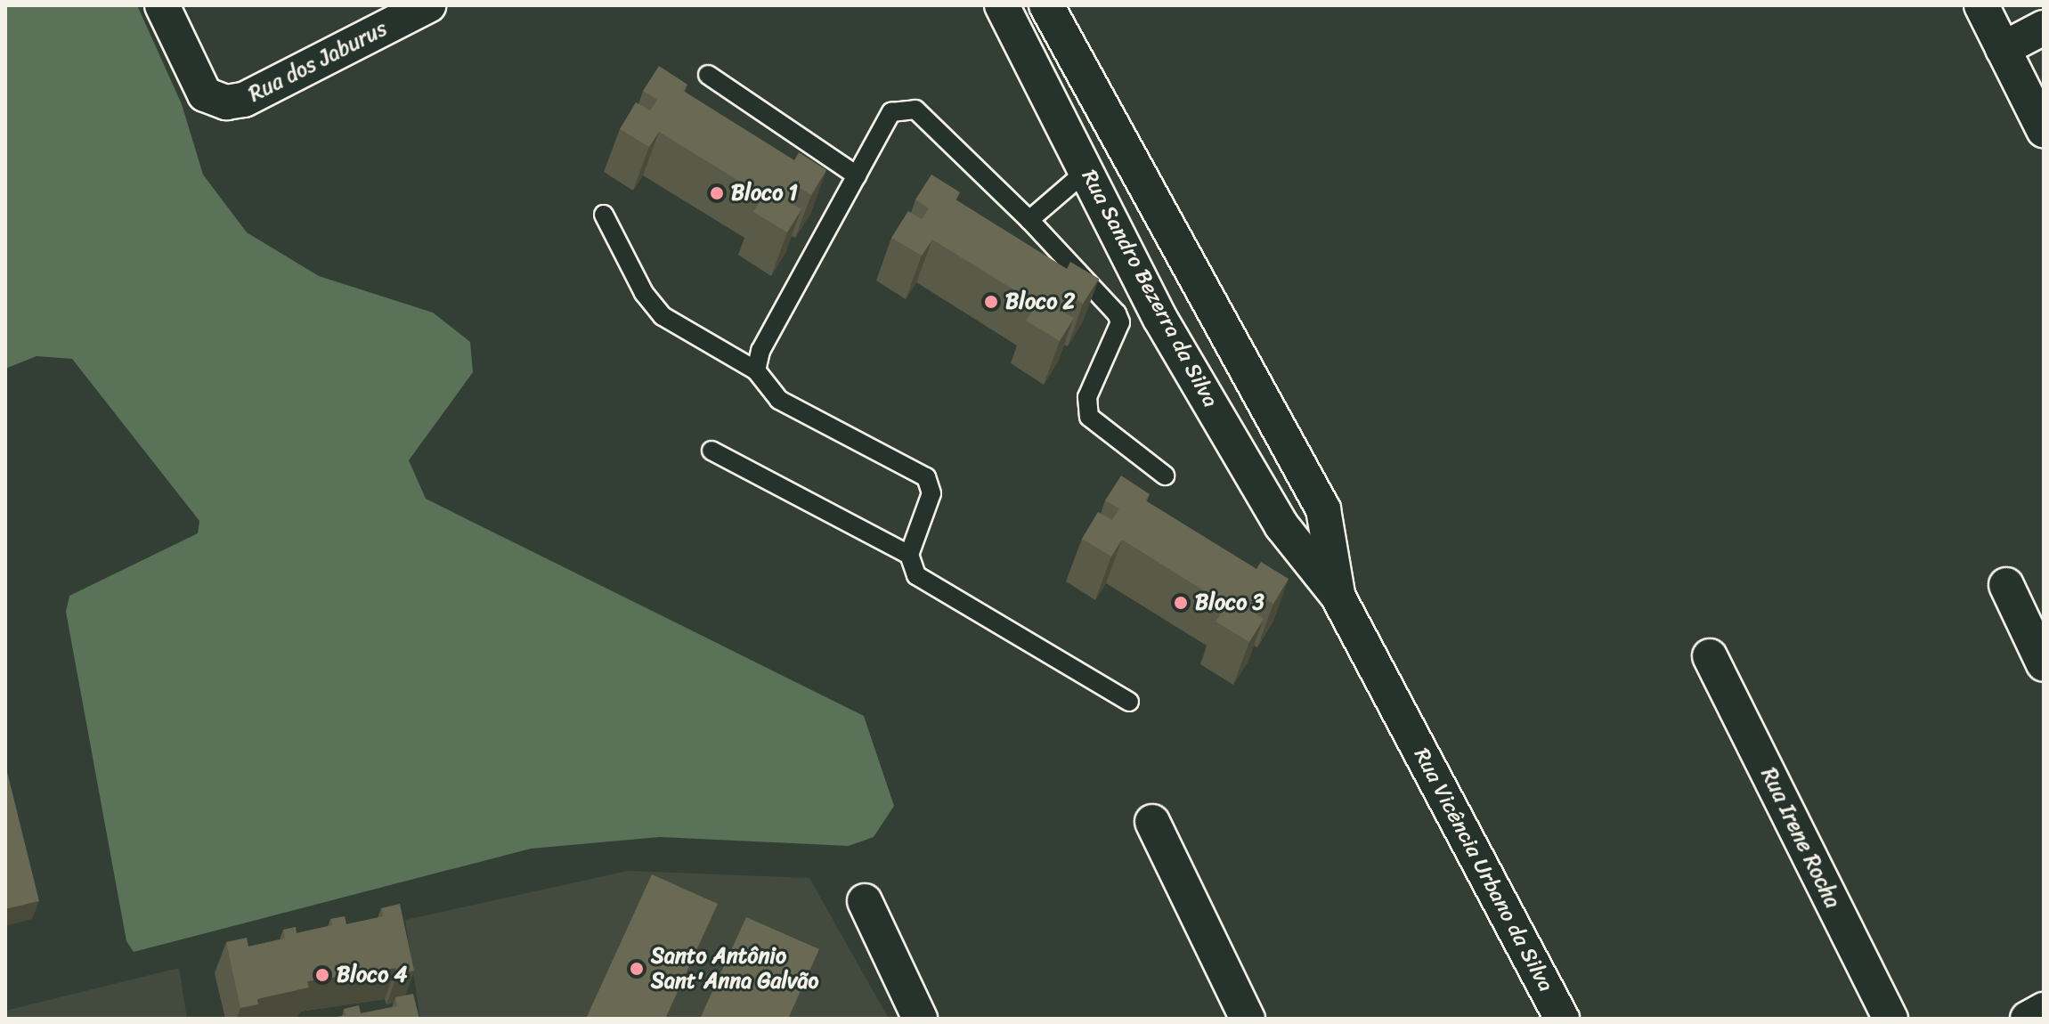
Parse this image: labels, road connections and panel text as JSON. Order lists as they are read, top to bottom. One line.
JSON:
{"streets":{"street":["Rua dos Jaburus","Rua Sandro Bezerra da Silva","Rua Irene Rocha","Rua Vicência Urbano da Silva"]},"crossings":[["Rua Sandro Bezerra da Silva","Rua Vicência Urbano da Silva"]],"places":["Bloco 1","Bloco 2","Bloco 3","Santo Antônio Sant'Anna Galvão","Bloco 4"]}
